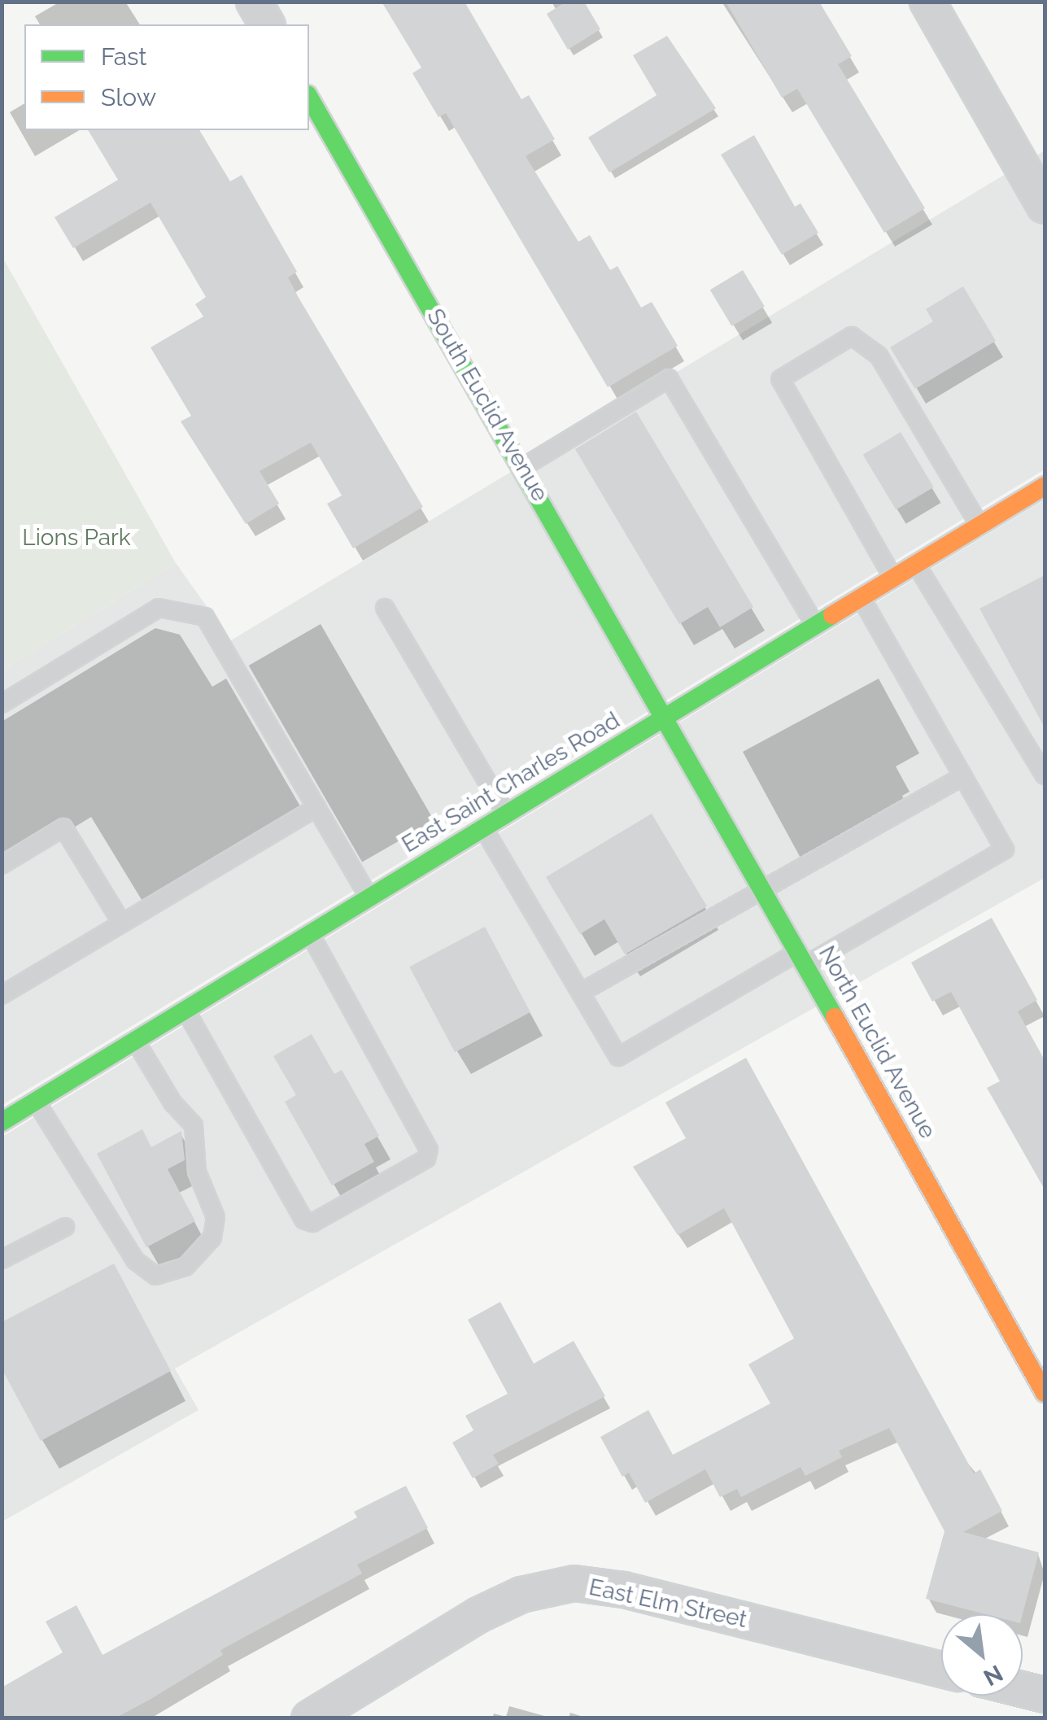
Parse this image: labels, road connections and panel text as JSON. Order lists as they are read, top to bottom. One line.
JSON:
{"streets":{"street":["South Euclid Avenue","East Saint Charles Road","North Euclid Avenue","East Elm Street"]},"crossings":[["South Euclid Avenue","East Saint Charles Road"],["South Euclid Avenue","North Euclid Avenue"],["East Saint Charles Road","North Euclid Avenue"]],"parks":["Lions Park"],"legend":["Fast","Slow"],"north":"bottom right"}
